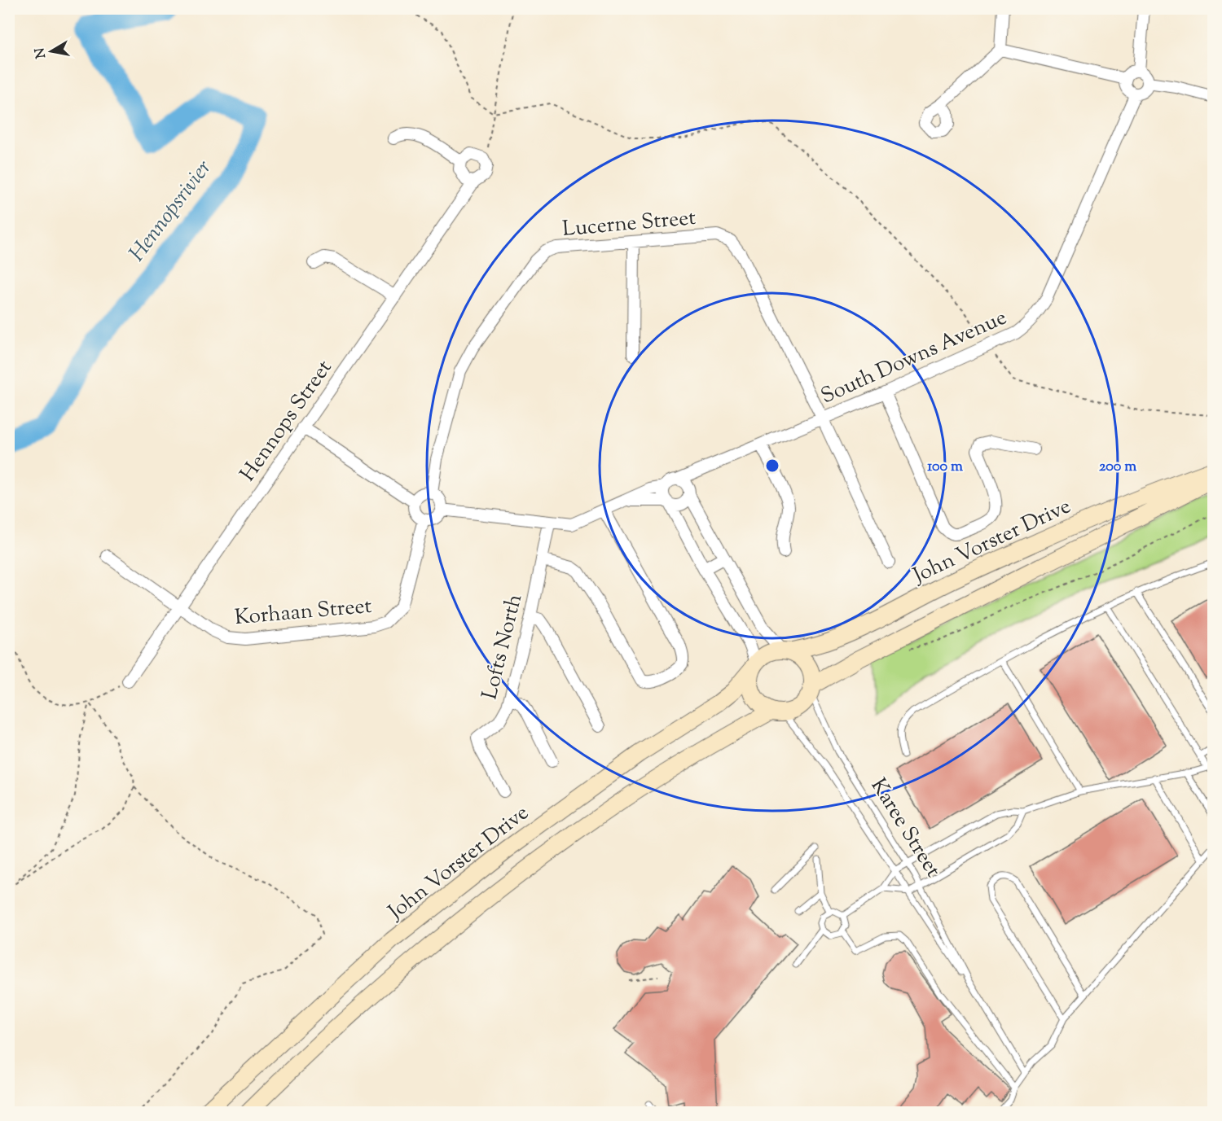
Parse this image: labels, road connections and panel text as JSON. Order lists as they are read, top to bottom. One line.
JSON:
{"streets":{"street":["Lucerne Street","South Downs Avenue","Hennops Street","John Vorster Drive","Korhaan Street","Lofts North"],"lane":["Karee Street"]},"crossings":[["Lucerne Street","South Downs Avenue"],["Lucerne Street","Korhaan Street"],["Hennops Street","Korhaan Street"],["John Vorster Drive","Karee Street"]],"water":["Hennopsrivier"],"north":"left","rings":["100 m","200 m"]}
